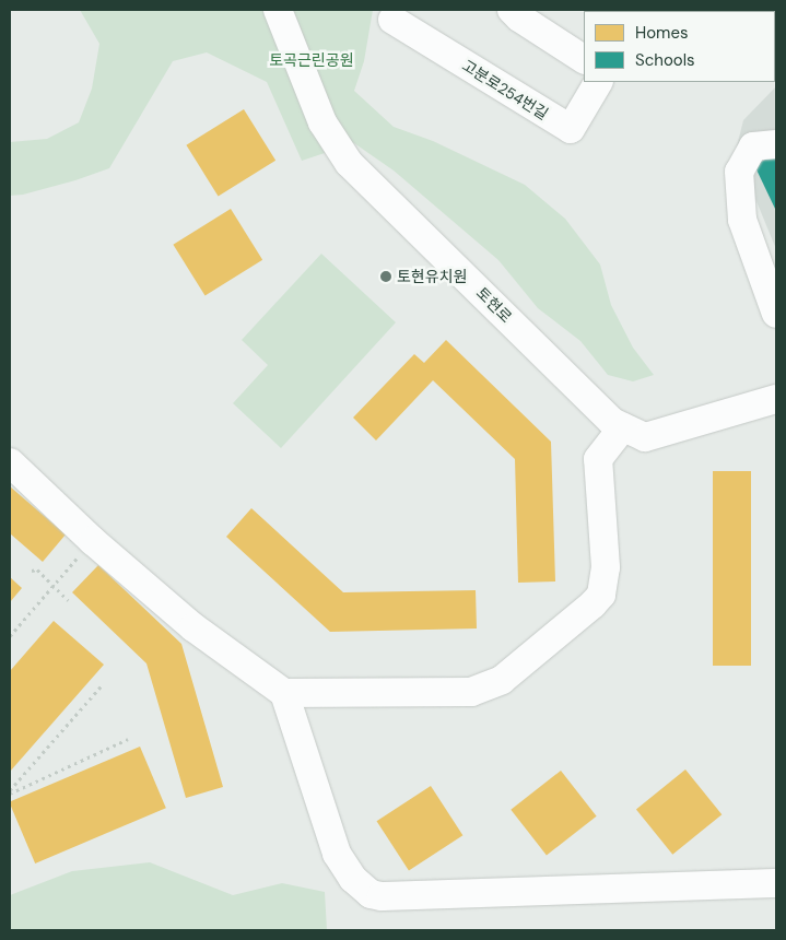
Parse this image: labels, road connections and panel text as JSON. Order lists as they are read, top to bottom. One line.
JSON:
{"streets":{"street":["고분로254번길","토현로"]},"parks":["토곡근린공원"],"places":["토현유치원"],"legend":["Homes","Schools"]}
